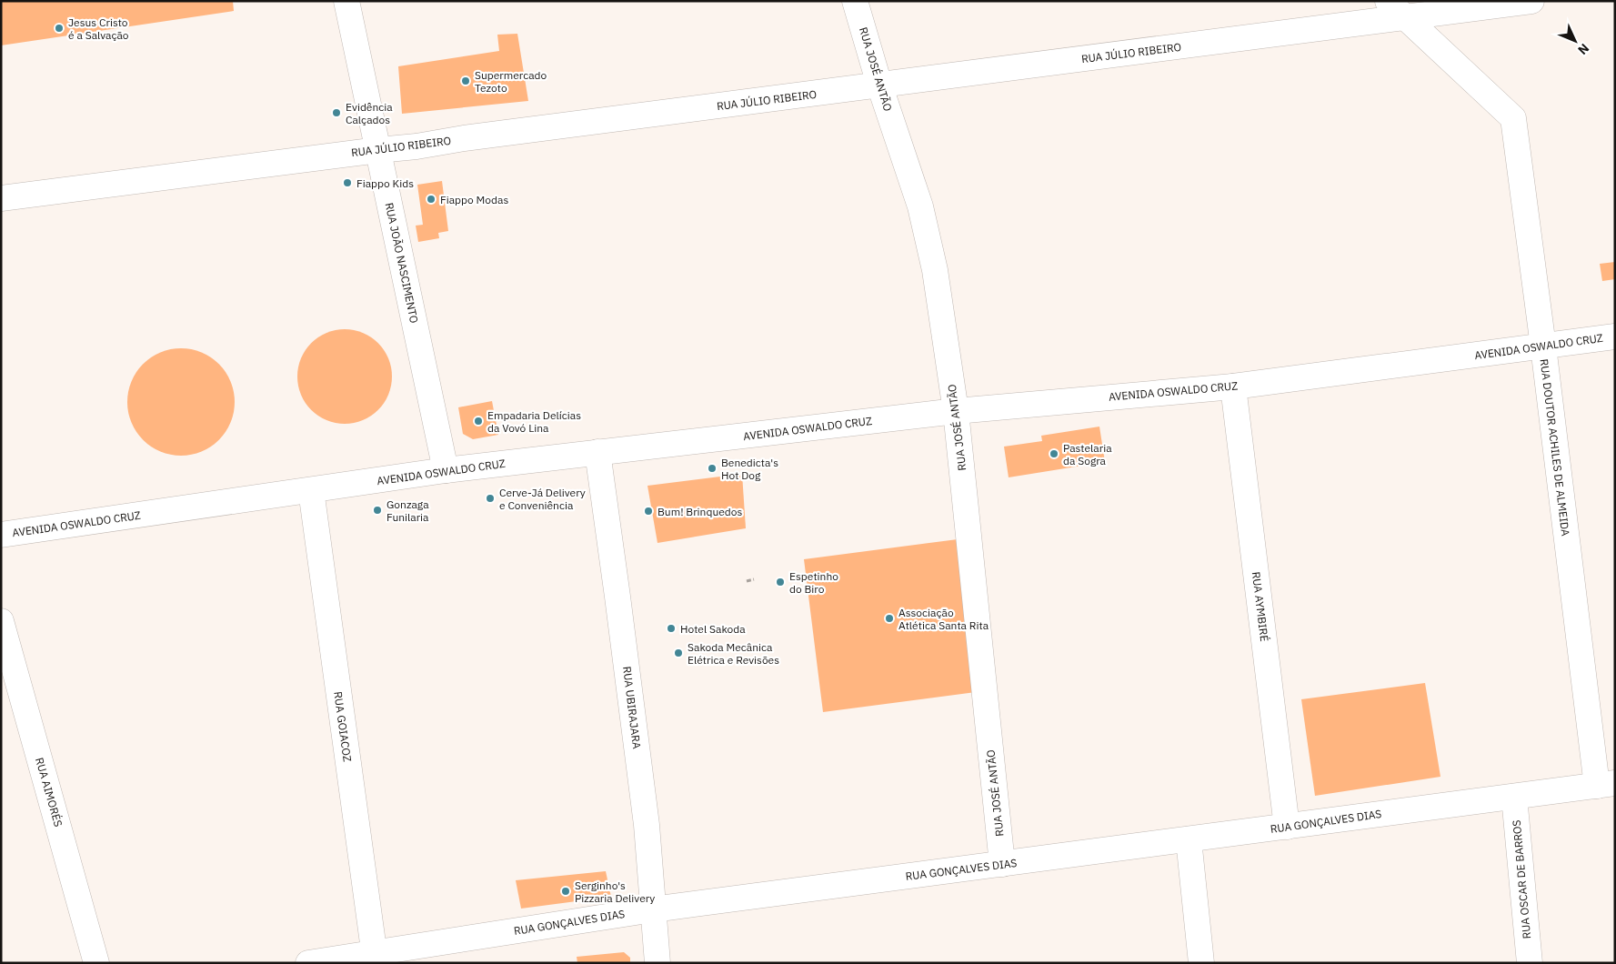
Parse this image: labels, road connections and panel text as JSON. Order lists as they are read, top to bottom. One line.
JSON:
{"streets":{"street":["RUA JÚLIO RIBEIRO","RUA JOSÉ ANTÃO","RUA JOÃO NASCIMENTO","AVENIDA OSWALDO CRUZ","RUA DOUTOR ACHILES DE ALMEIDA","RUA AYMBIRÉ","RUA UBIRAJARA","RUA GOIACOZ","RUA AIMORÉS","RUA GONÇALVES DIAS","RUA OSCAR DE BARROS"]},"crossings":[["RUA JÚLIO RIBEIRO","RUA JOSÉ ANTÃO"],["RUA JÚLIO RIBEIRO","RUA JOÃO NASCIMENTO"],["RUA JÚLIO RIBEIRO","RUA DOUTOR ACHILES DE ALMEIDA"],["RUA JOSÉ ANTÃO","AVENIDA OSWALDO CRUZ"],["RUA JOSÉ ANTÃO","RUA GONÇALVES DIAS"],["RUA JOÃO NASCIMENTO","AVENIDA OSWALDO CRUZ"],["AVENIDA OSWALDO CRUZ","RUA DOUTOR ACHILES DE ALMEIDA"],["AVENIDA OSWALDO CRUZ","RUA AYMBIRÉ"],["AVENIDA OSWALDO CRUZ","RUA UBIRAJARA"],["AVENIDA OSWALDO CRUZ","RUA GOIACOZ"],["RUA DOUTOR ACHILES DE ALMEIDA","RUA GONÇALVES DIAS"],["RUA AYMBIRÉ","RUA GONÇALVES DIAS"],["RUA UBIRAJARA","RUA GONÇALVES DIAS"],["RUA GOIACOZ","RUA GONÇALVES DIAS"],["RUA GONÇALVES DIAS","RUA OSCAR DE BARROS"]],"places":["Jesus Cristo é a Salvação","Supermercado Tezoto","Evidência Calçados","Fiappo Kids","Fiappo Modas","Empadaria Delícias da Vovó Lina","Pastelaria da Sogra","Benedicta's Hot Dog","Cerve-Já Delivery e Conveniência","Gonzaga Funilaria","Bum! Brinquedos","Espetinho do Biro","Associação Atlética Santa Rita","Hotel Sakoda","Sakoda Mecânica Elétrica e Revisões","Serginho's Pizzaria Delivery"],"north":"bottom right"}
